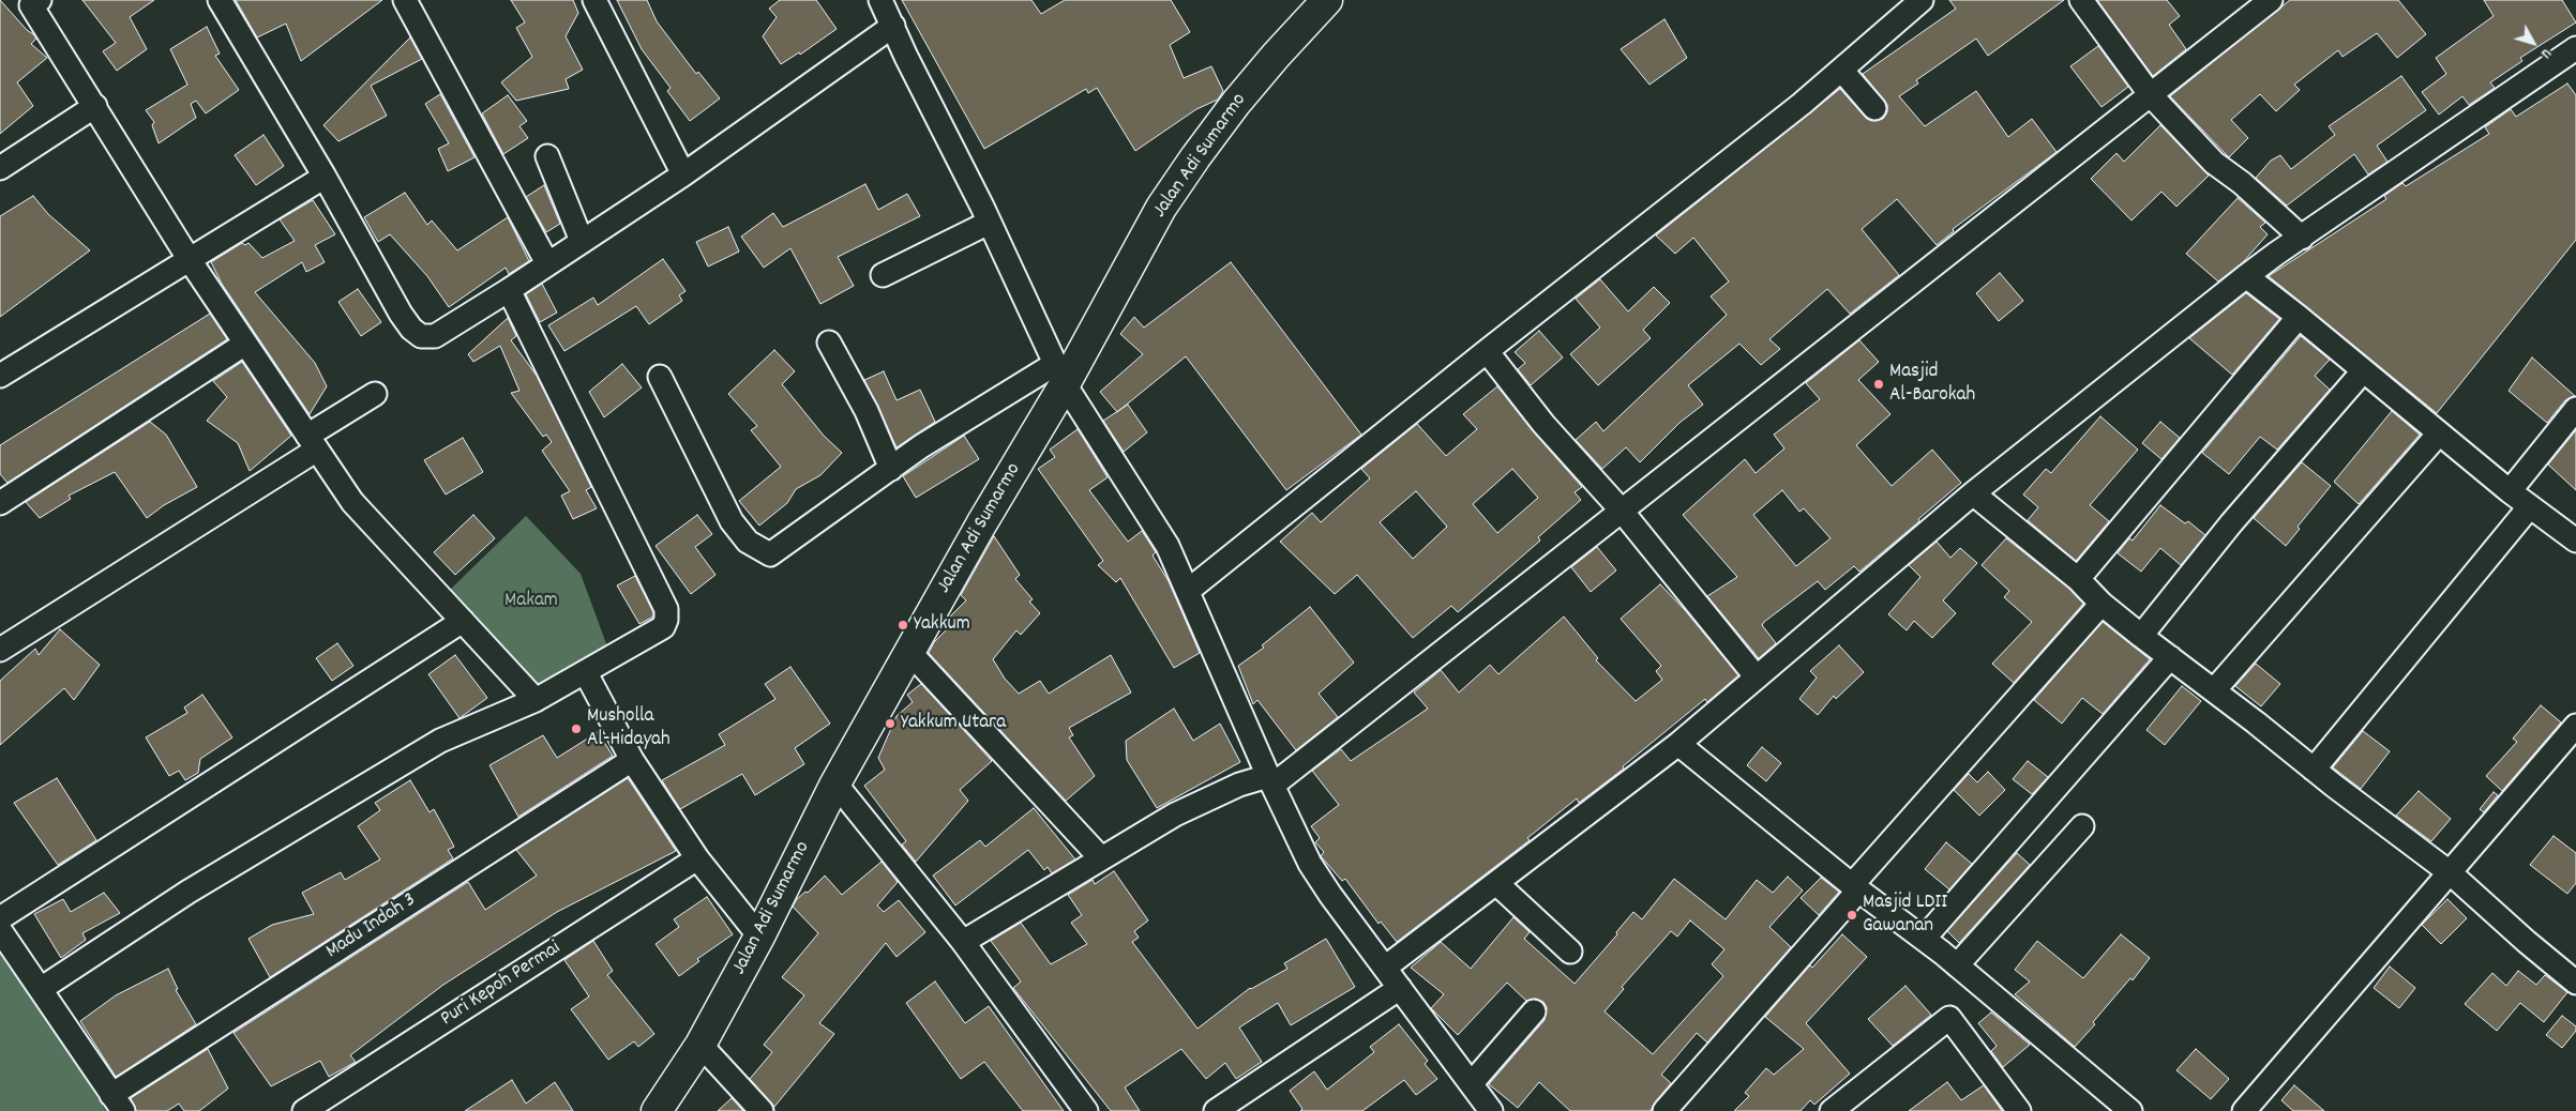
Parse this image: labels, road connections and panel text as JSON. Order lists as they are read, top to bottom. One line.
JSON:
{"streets":{"main road":["Jalan Adi Sumarmo"],"street":["Madu Indah 3","Puri Kepoh Permai"]},"parks":["Makam"],"places":["Masjid Al-Barokah","Yakkum","Yakkum Utara","Musholla Al-Hidayah","Masjid LDII Gawanan"],"north":"bottom right"}
